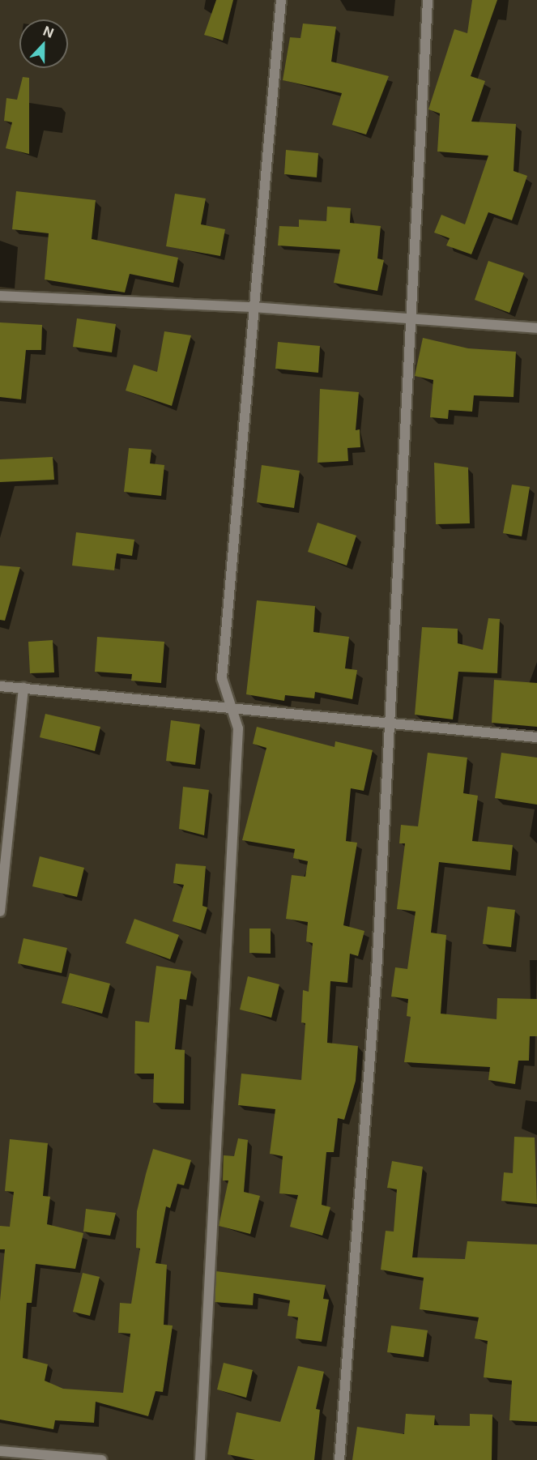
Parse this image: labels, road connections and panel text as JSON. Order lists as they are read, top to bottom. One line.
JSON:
{"north":"top"}
